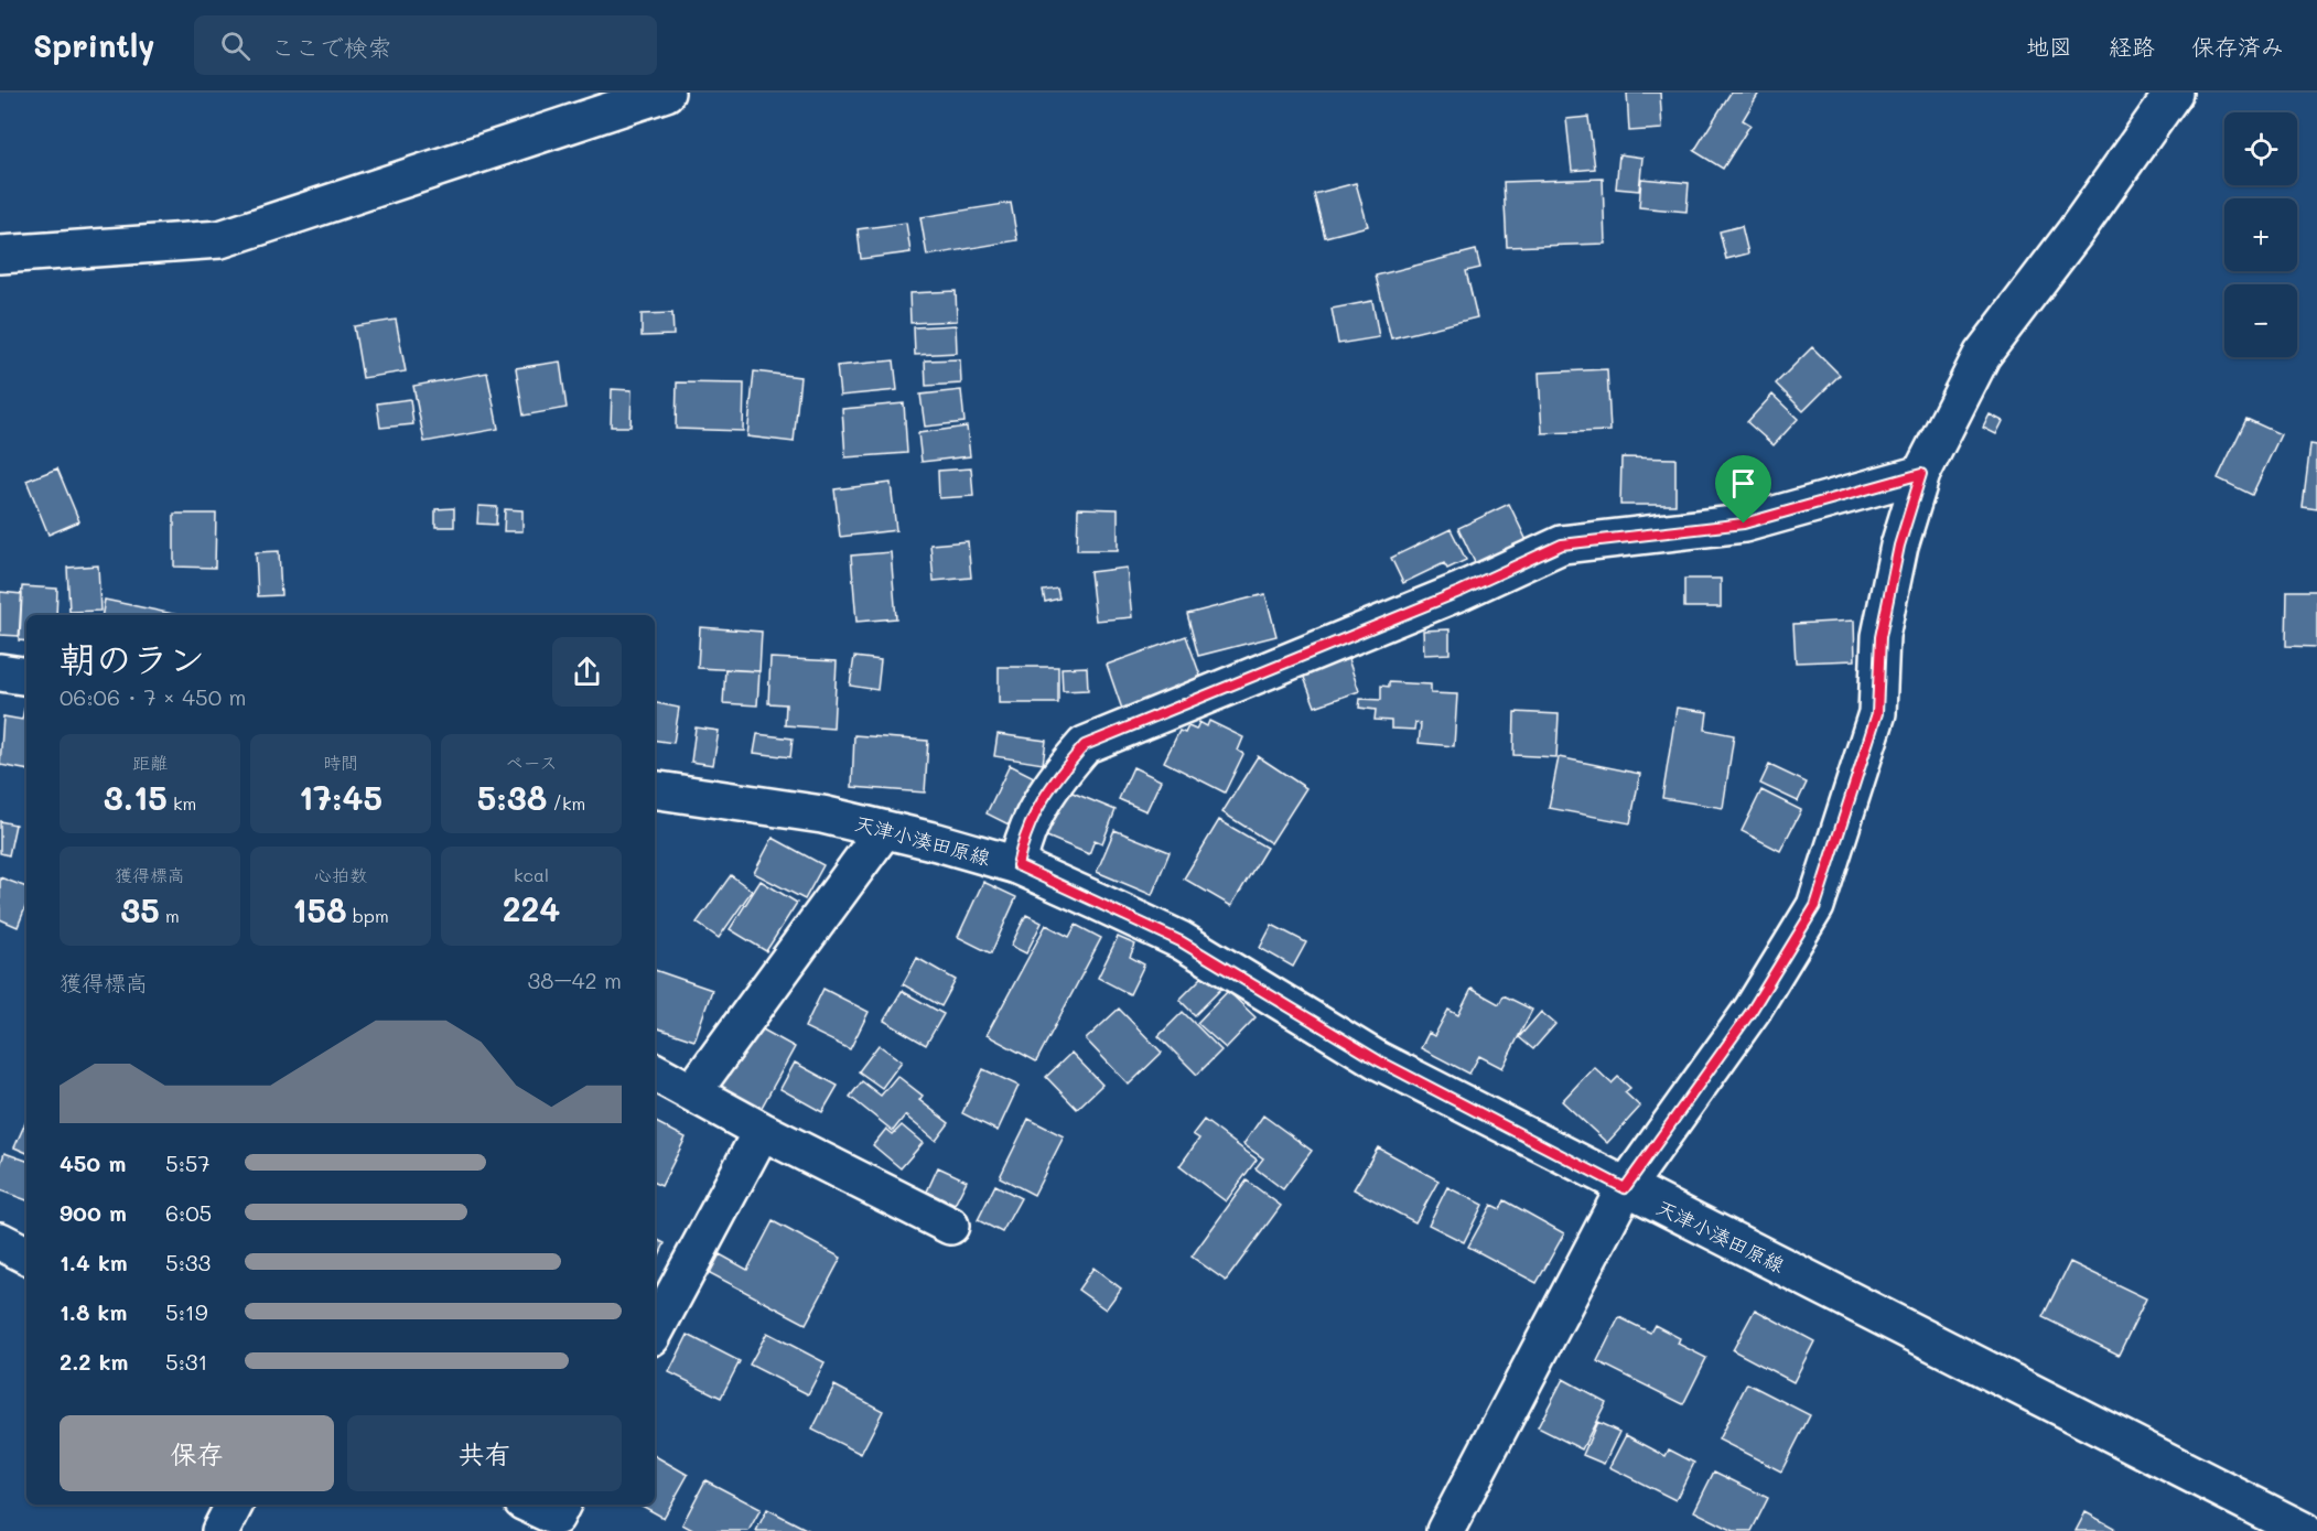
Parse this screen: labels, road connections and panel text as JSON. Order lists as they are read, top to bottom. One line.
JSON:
{"streets":{"street":["天津小湊田原線"]},"page":{"header":"Sprintly","search":"ここで検索","nav":["地図","経路","保存済み"],"map_buttons":["+","−"],"heading":["朝のラン","06:06 · 7 × 450 m"],"stats":[["距離","3.15 km"],["時間","17:45"],["ペース","5:38 /km"],["獲得標高","35 m"],["心拍数","158 bpm"],["kcal","224"]],"chart":["獲得標高","38–42 m"],"list":[{"name":"450 m","note":"5:57"},{"name":"900 m","note":"6:05"},{"name":"1.4 km","note":"5:33"},{"name":"1.8 km","note":"5:19"},{"name":"2.2 km","note":"5:31"}],"buttons":["保存","共有"]}}
